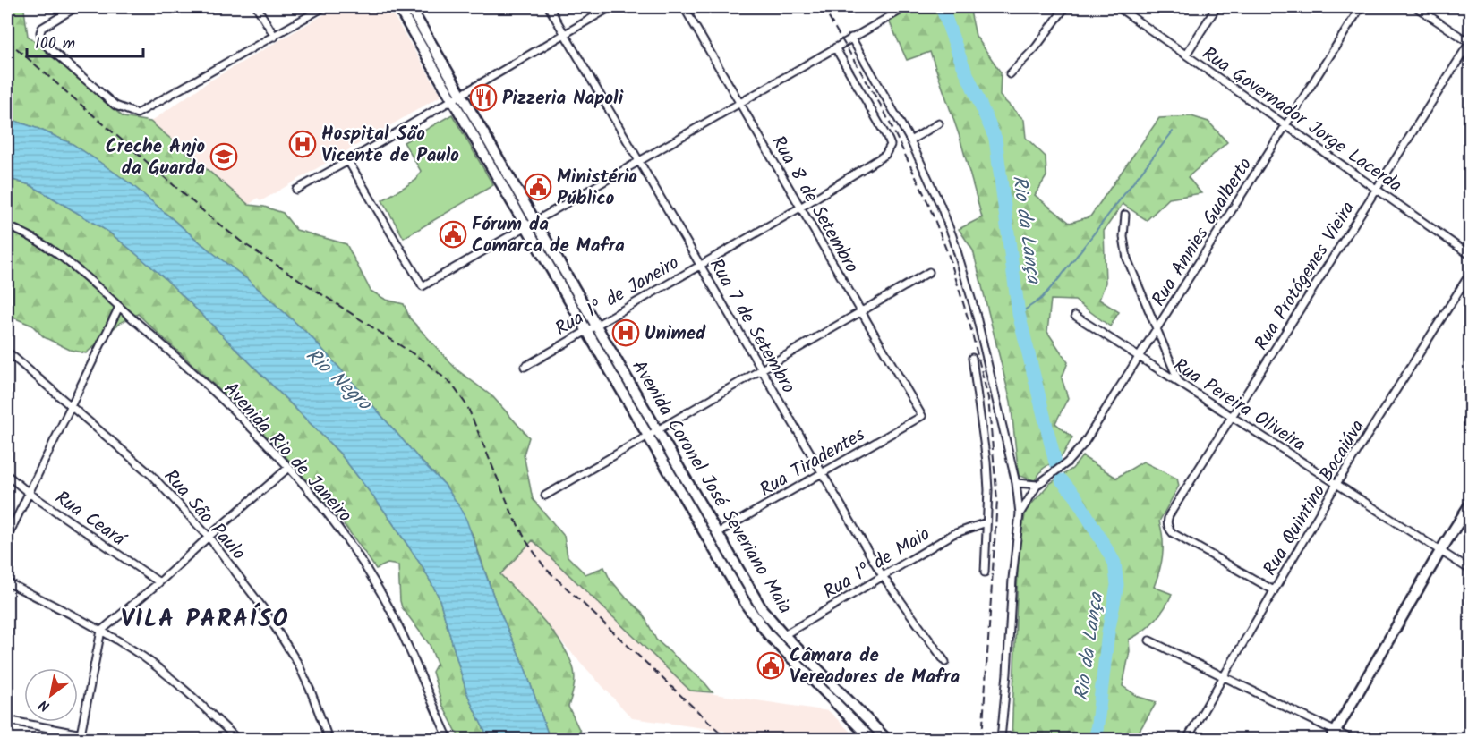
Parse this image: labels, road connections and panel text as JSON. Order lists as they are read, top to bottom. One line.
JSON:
{"streets":{"main road":["Avenida Coronel José Severiano Maia"],"street":["Rua Governador Jorge Lacerda","Rua 8 de Setembro","Rua Annies Gualberto","Rua Protógenes Vieira","Rua 1º de Janeiro","Rua 7 de Setembro","Rua Pereira Oliveira","Avenida Rio de Janeiro","Rua Tiradentes","Rua Quintino Bocaiúva","Rua São Paulo","Rua Ceará","Rua 1º de Maio"]},"crossings":[["Rua Governador Jorge Lacerda","Rua Annies Gualberto"],["Rua Governador Jorge Lacerda","Rua Protógenes Vieira"],["Rua 8 de Setembro","Rua 1º de Janeiro"],["Rua 8 de Setembro","Rua Tiradentes"],["Rua Annies Gualberto","Rua Pereira Oliveira"],["Rua Protógenes Vieira","Rua Pereira Oliveira"],["Rua Protógenes Vieira","Rua Quintino Bocaiúva"],["Rua 1º de Janeiro","Rua 7 de Setembro"],["Rua 1º de Janeiro","Avenida Coronel José Severiano Maia"],["Rua 7 de Setembro","Rua Tiradentes"],["Rua 7 de Setembro","Rua 1º de Maio"],["Rua Pereira Oliveira","Rua Quintino Bocaiúva"],["Rua Tiradentes","Avenida Coronel José Severiano Maia"],["Avenida Coronel José Severiano Maia","Rua 1º de Maio"]],"districts":["VILA PARAÍSO"],"water":["Rio da Lança","Rio Negro"],"places":{"restaurant":["Pizzeria Napoli"],"hospital":["Hospital São Vicente de Paulo","Unimed"],"school or university":["Creche Anjo da Guarda"],"public building":["Ministério Público","Fórum da Comarca de Mafra","Câmara de Vereadores de Mafra"]},"scale_bar":"100 m","north":"bottom left"}
